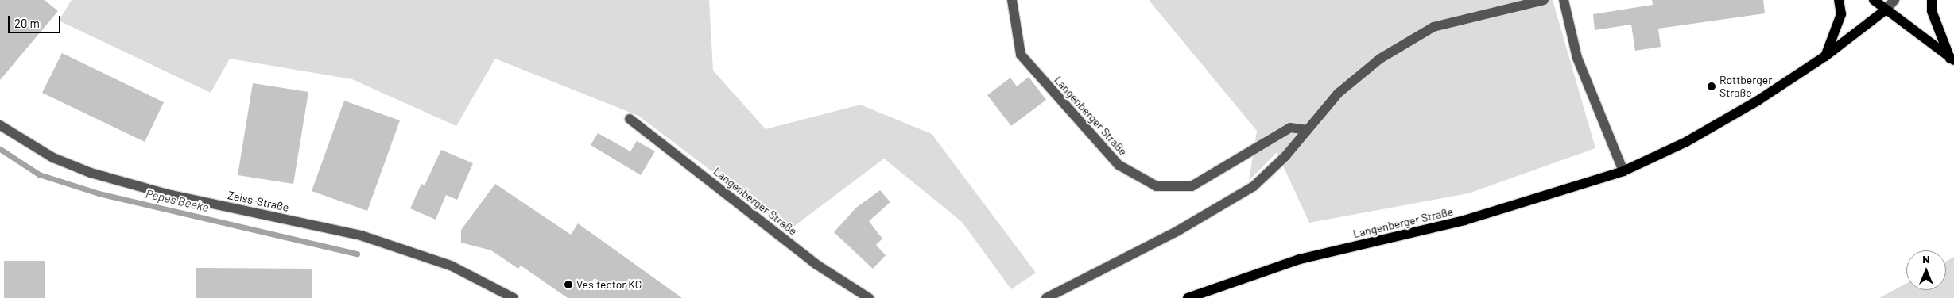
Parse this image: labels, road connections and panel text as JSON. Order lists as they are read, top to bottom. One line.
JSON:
{"streets":{"main road":["Langenberger Straße"],"street":["Zeiss-Straße"]},"water":["Pepes Beeke"],"places":["Rottberger Straße","Vesitector KG"],"scale_bar":"20 m","north":"top"}
